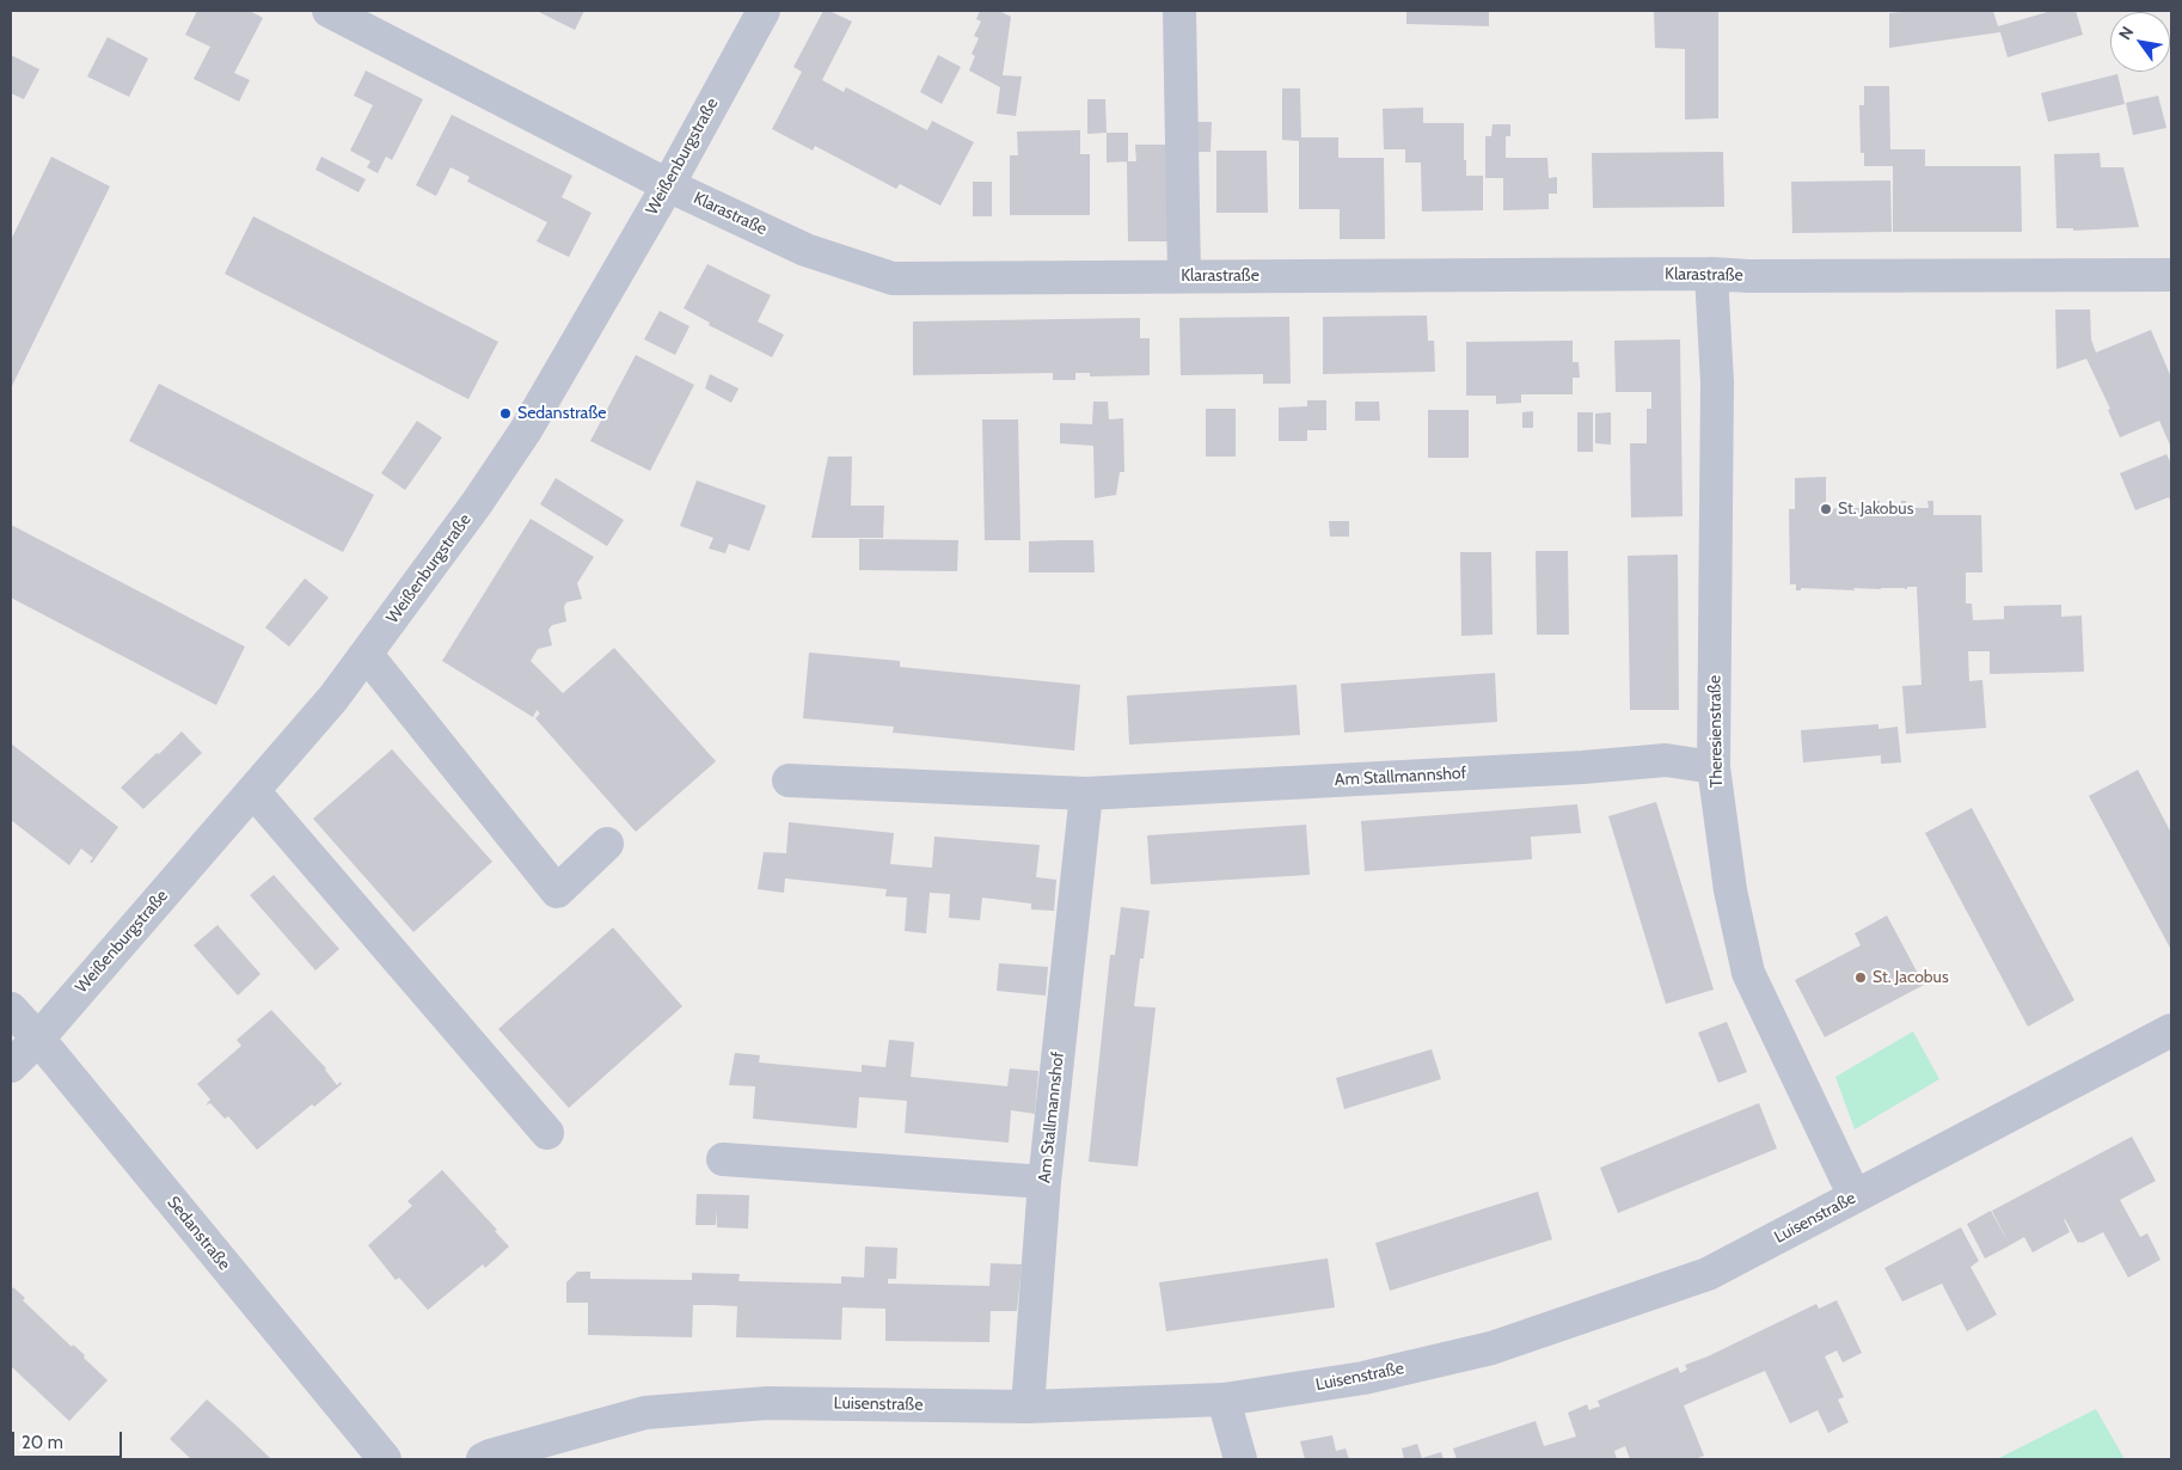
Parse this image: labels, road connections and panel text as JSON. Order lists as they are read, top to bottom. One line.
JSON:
{"streets":{"street":["Weißenburgstraße","Klarastraße","Theresienstraße","Am Stallmannshof","Luisenstraße","Sedanstraße"]},"crossings":[["Weißenburgstraße","Klarastraße"],["Weißenburgstraße","Sedanstraße"],["Klarastraße","Theresienstraße"],["Theresienstraße","Am Stallmannshof"],["Theresienstraße","Luisenstraße"],["Am Stallmannshof","Luisenstraße"]],"places":["Sedanstraße","St. Jakobus","St. Jacobus"],"scale_bar":"20 m","north":"top left"}
